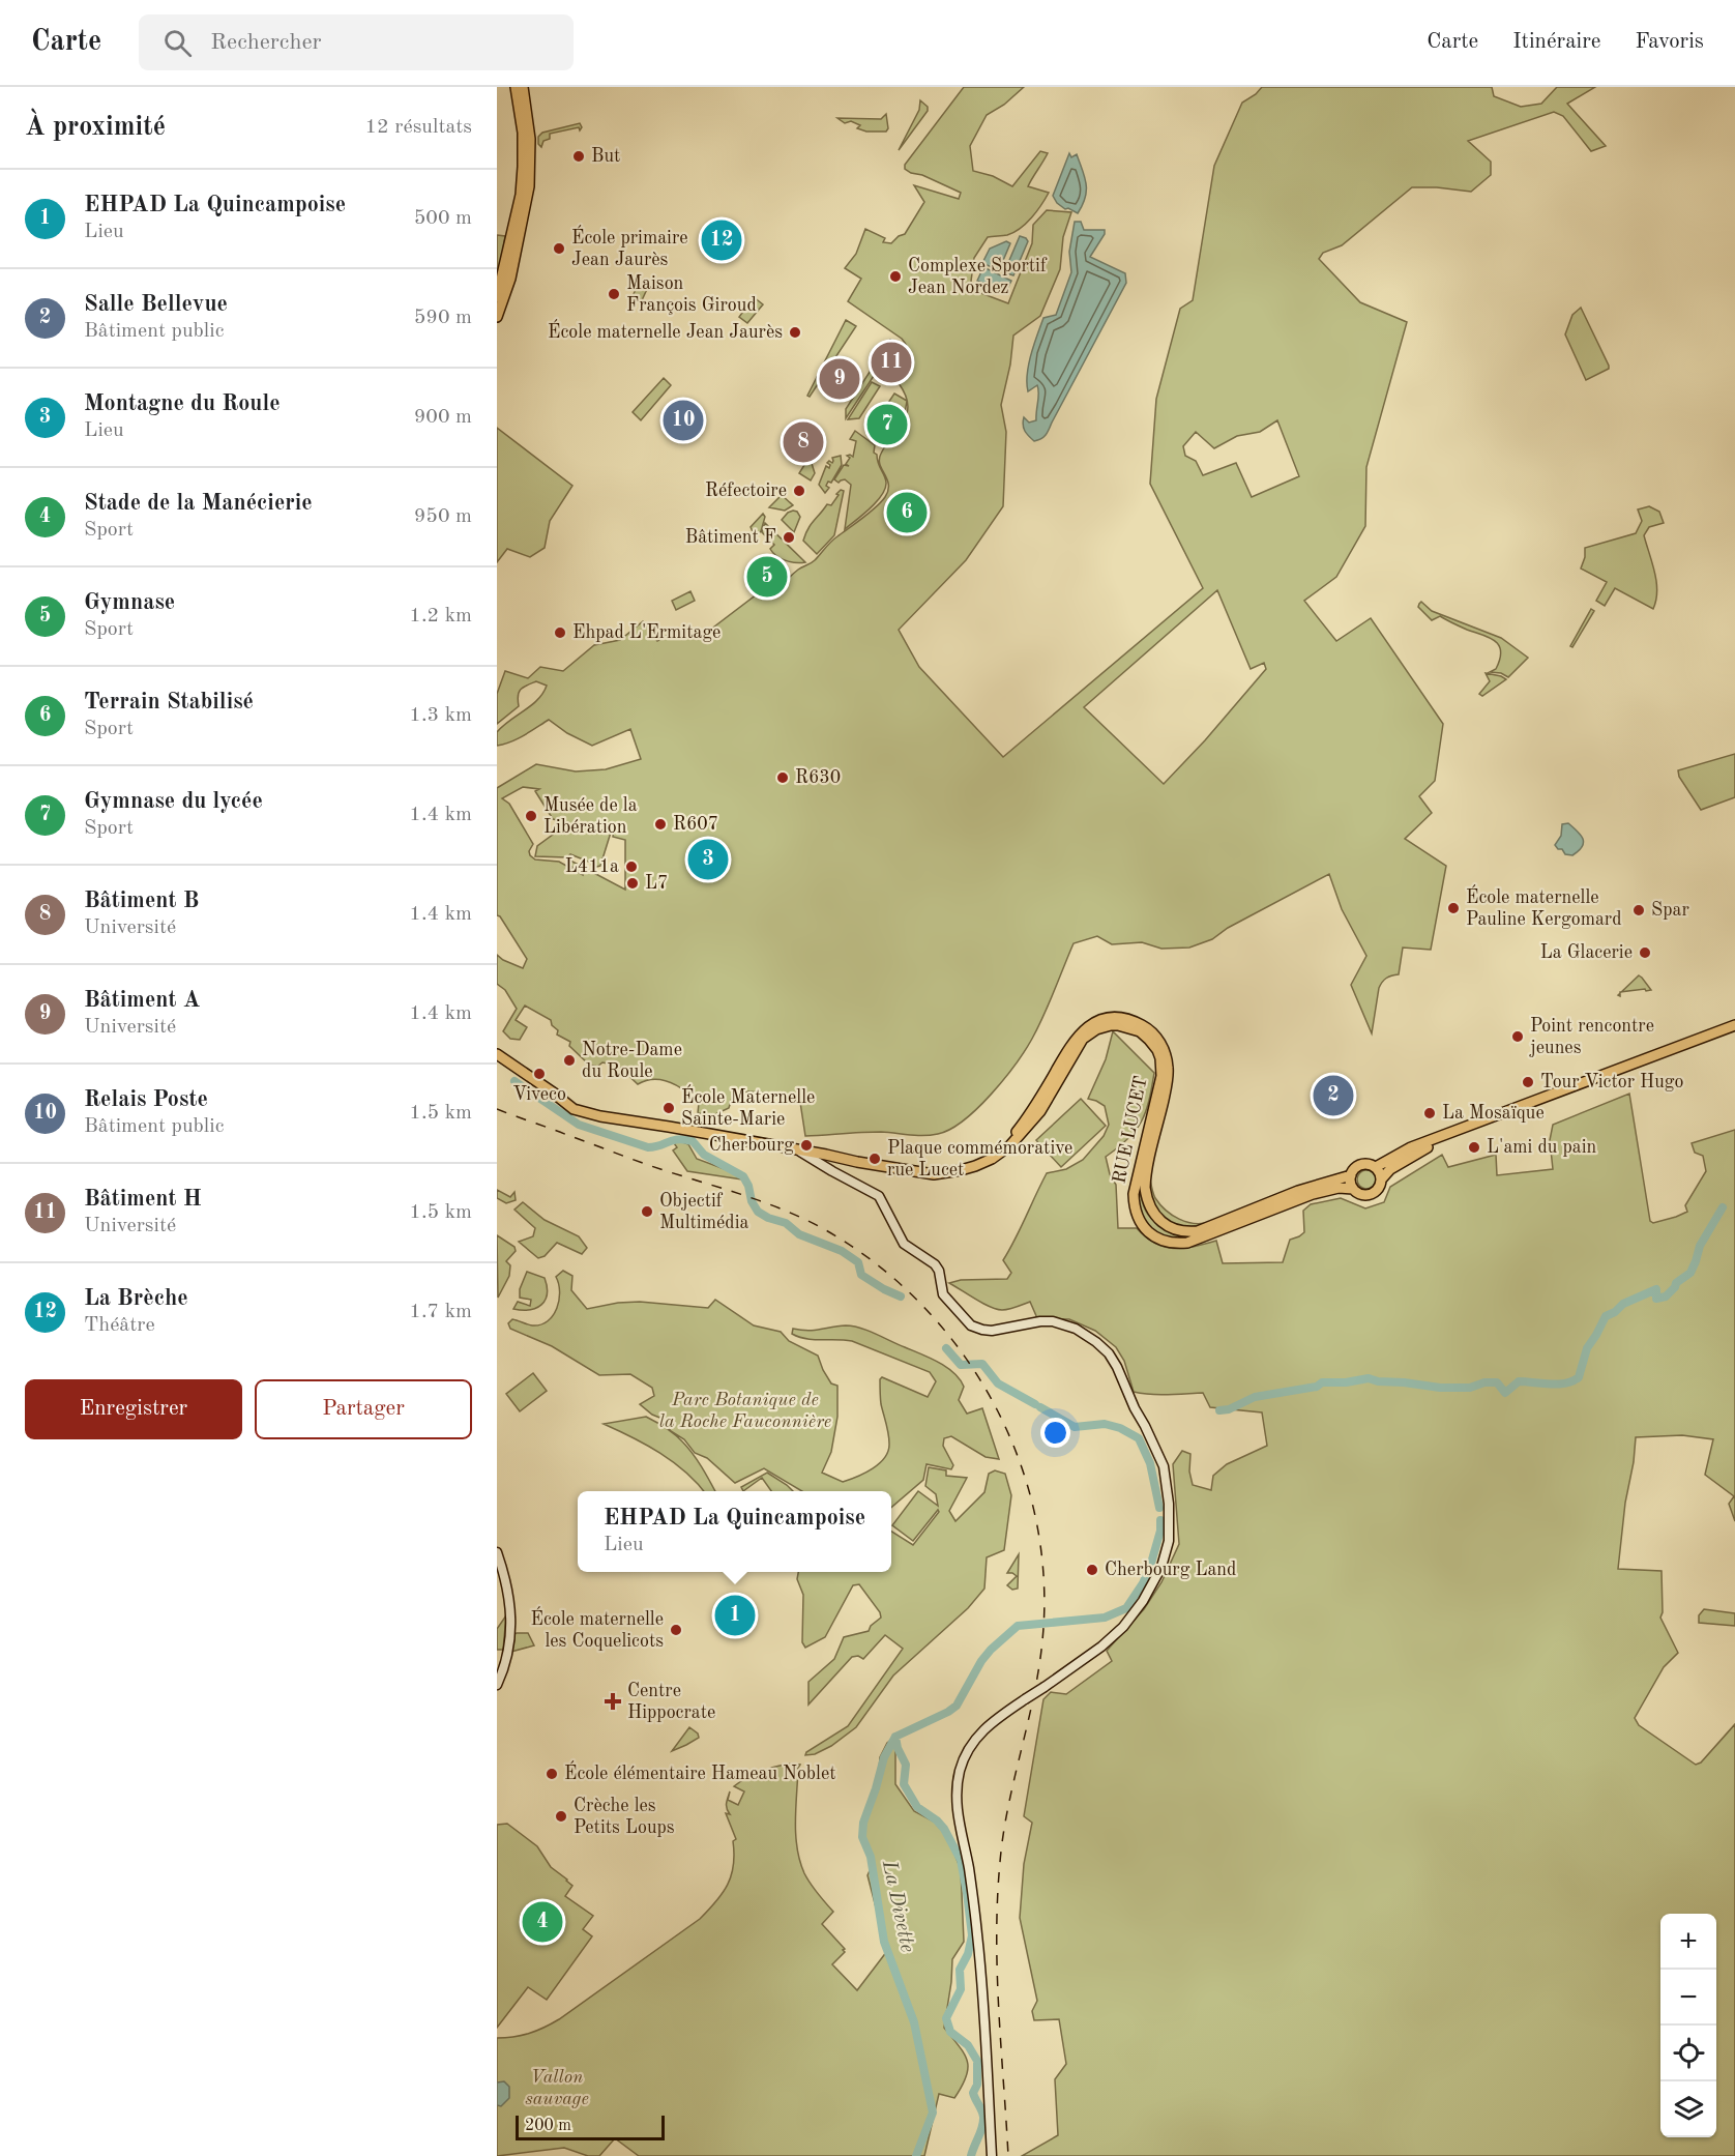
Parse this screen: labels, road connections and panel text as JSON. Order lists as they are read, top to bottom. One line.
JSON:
{"streets":{"main road":["RUE LUCET"]},"water":["La Divette"],"parks":["Parc Botanique de la Roche Fauconnière","Vallon sauvage"],"places":{"other":["But","École primaire Jean Jaurès","Complexe Sportif Jean Nordez","Maison François Giroud","École maternelle Jean Jaurès","Réfectoire","Bâtiment F","Ehpad L'Ermitage","R630","Musée de la Libération","R607","L411a","L7","École maternelle Pauline Kergomard","Spar","La Glacerie","Point rencontre jeunes","Notre-Dame du Roule","Viveco","Tour Victor Hugo","École Maternelle Sainte-Marie","La Mosaïque","Cherbourg","L'ami du pain","Plaque commémorative rue Lucet","Objectif Multimédia","Cherbourg Land","École maternelle les Coquelicots","École élémentaire Hameau Noblet","Crèche les Petits Loups"],"health":["Centre Hippocrate"]},"scale_bar":"200 m","page":{"header":"Carte","search":"Rechercher","nav":["Carte","Itinéraire","Favoris"],"heading":["À proximité","12 résultats"],"list":[{"mark":"1","name":"EHPAD La Quincampoise","note":"Lieu","value":"500 m"},{"mark":"2","name":"Salle Bellevue","note":"Bâtiment public","value":"590 m"},{"mark":"3","name":"Montagne du Roule","note":"Lieu","value":"900 m"},{"mark":"4","name":"Stade de la Manécierie","note":"Sport","value":"950 m"},{"mark":"5","name":"Gymnase","note":"Sport","value":"1.2 km"},{"mark":"6","name":"Terrain Stabilisé","note":"Sport","value":"1.3 km"},{"mark":"7","name":"Gymnase du lycée","note":"Sport","value":"1.4 km"},{"mark":"8","name":"Bâtiment B","note":"Université","value":"1.4 km"},{"mark":"9","name":"Bâtiment A","note":"Université","value":"1.4 km"},{"mark":"10","name":"Relais Poste","note":"Bâtiment public","value":"1.5 km"},{"mark":"11","name":"Bâtiment H","note":"Université","value":"1.5 km"},{"mark":"12","name":"La Brèche","note":"Théâtre","value":"1.7 km"}],"pins":["12","11","9","10","7","8","6","5","3","2","1","4"],"buttons":["Enregistrer","Partager"],"popup":["EHPAD La Quincampoise","Lieu"],"map_buttons":["+","−"],"scale":"200 m"}}
